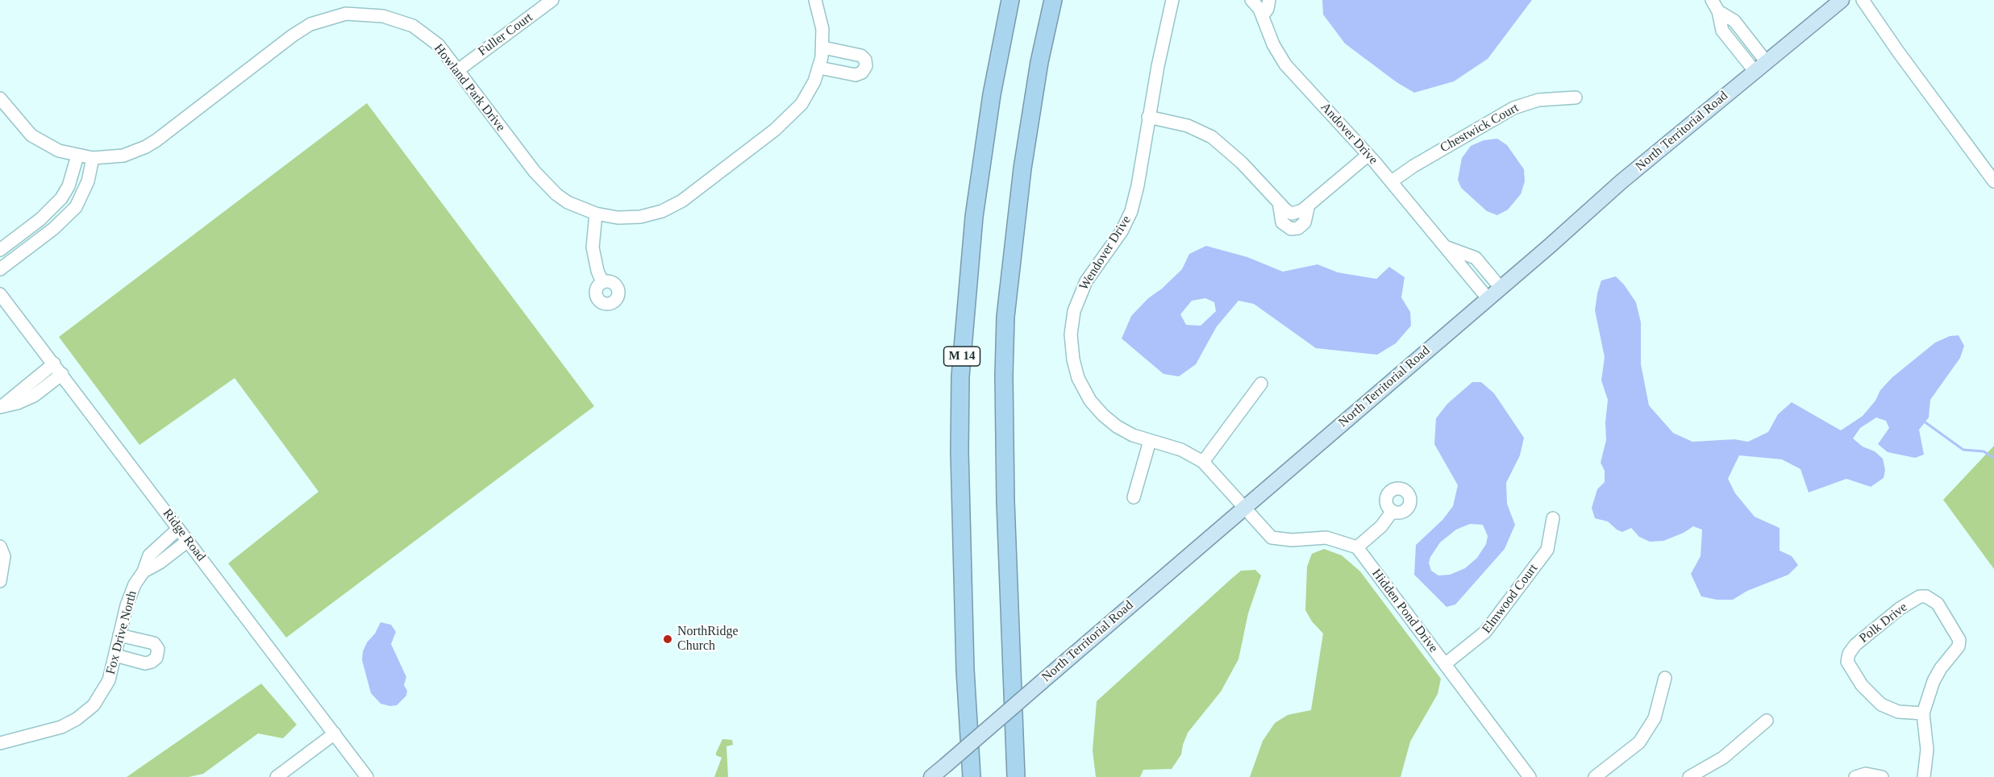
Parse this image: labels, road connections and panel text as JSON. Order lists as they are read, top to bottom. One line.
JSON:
{"streets":{"highway":["M 14"],"main road":["North Territorial Road"],"street":["Fuller Court","Howland Park Drive","Chestwick Court","Andover Drive","Wendover Drive","Ridge Road","Elmwood Court","Hidden Pond Drive","Polk Drive","Fox Drive North"]},"crossings":[["Fuller Court","Howland Park Drive"],["Chestwick Court","Andover Drive"],["North Territorial Road","Andover Drive"],["North Territorial Road","Wendover Drive"],["Ridge Road","Fox Drive North"],["Elmwood Court","Hidden Pond Drive"]],"places":["NorthRidge Church"]}
